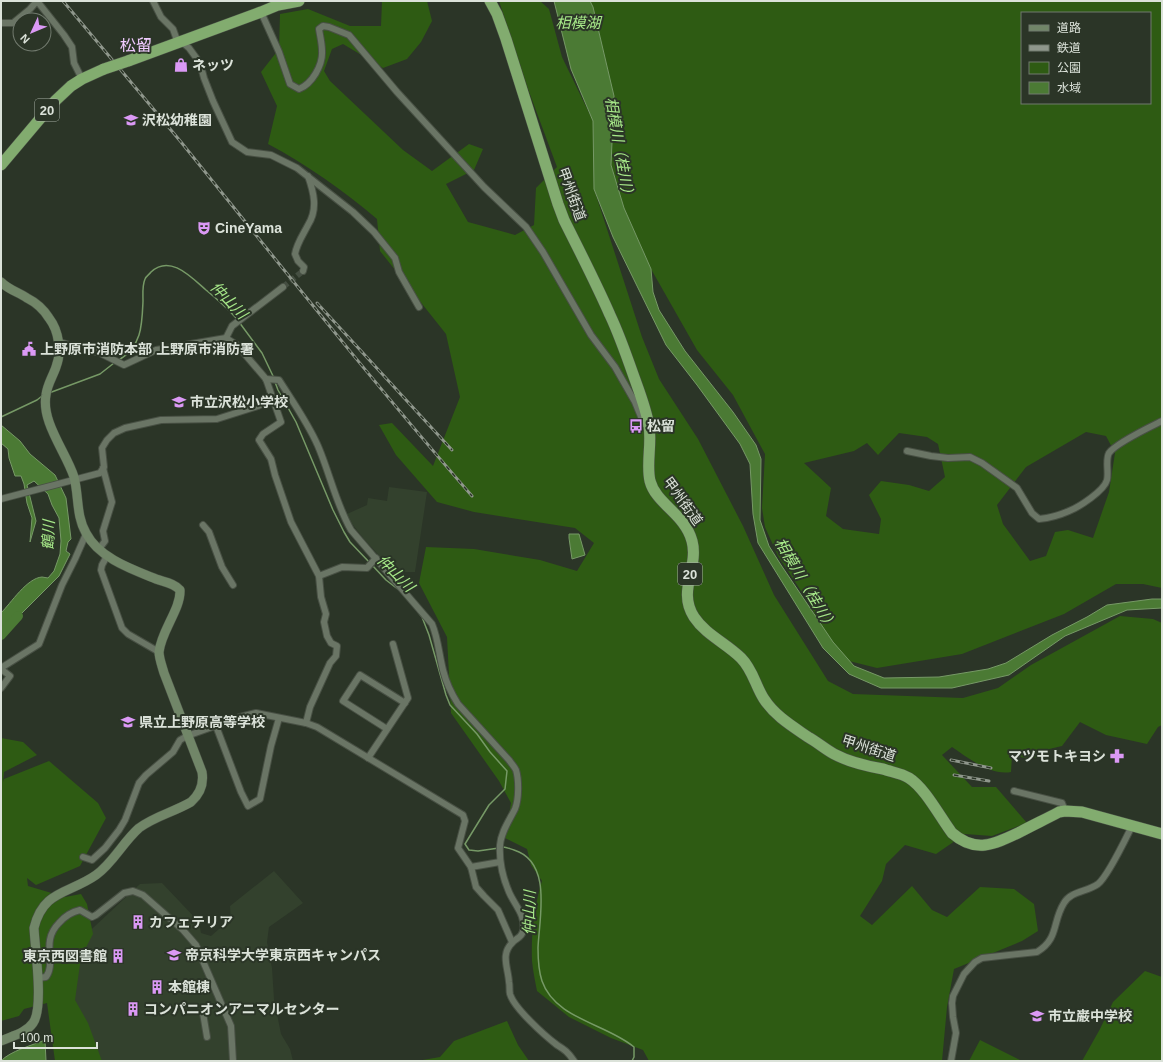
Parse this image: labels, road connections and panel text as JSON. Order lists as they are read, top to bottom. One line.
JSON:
{"streets":{"highway":["20","甲州街道"]},"districts":["松留"],"water":["相模湖","相模川（桂川）","仲山川","鶴川"],"places":{"shop":["ネッツ"],"school or university":["沢松幼稚園","市立沢松小学校","県立上野原高等学校","帝京科学大学東京西キャンパス","市立巌中学校"],"theatre":["CineYama"],"public building":["上野原市消防本部 上野原市消防署"],"bus stop":["松留"],"pharmacy":["マツモトキヨシ"],"building":["カフェテリア","東京西図書館","本館棟","コンパニオンアニマルセンター"]},"legend":["道路","鉄道","公園","水域"],"scale_bar":"100 m","north":"bottom left"}
